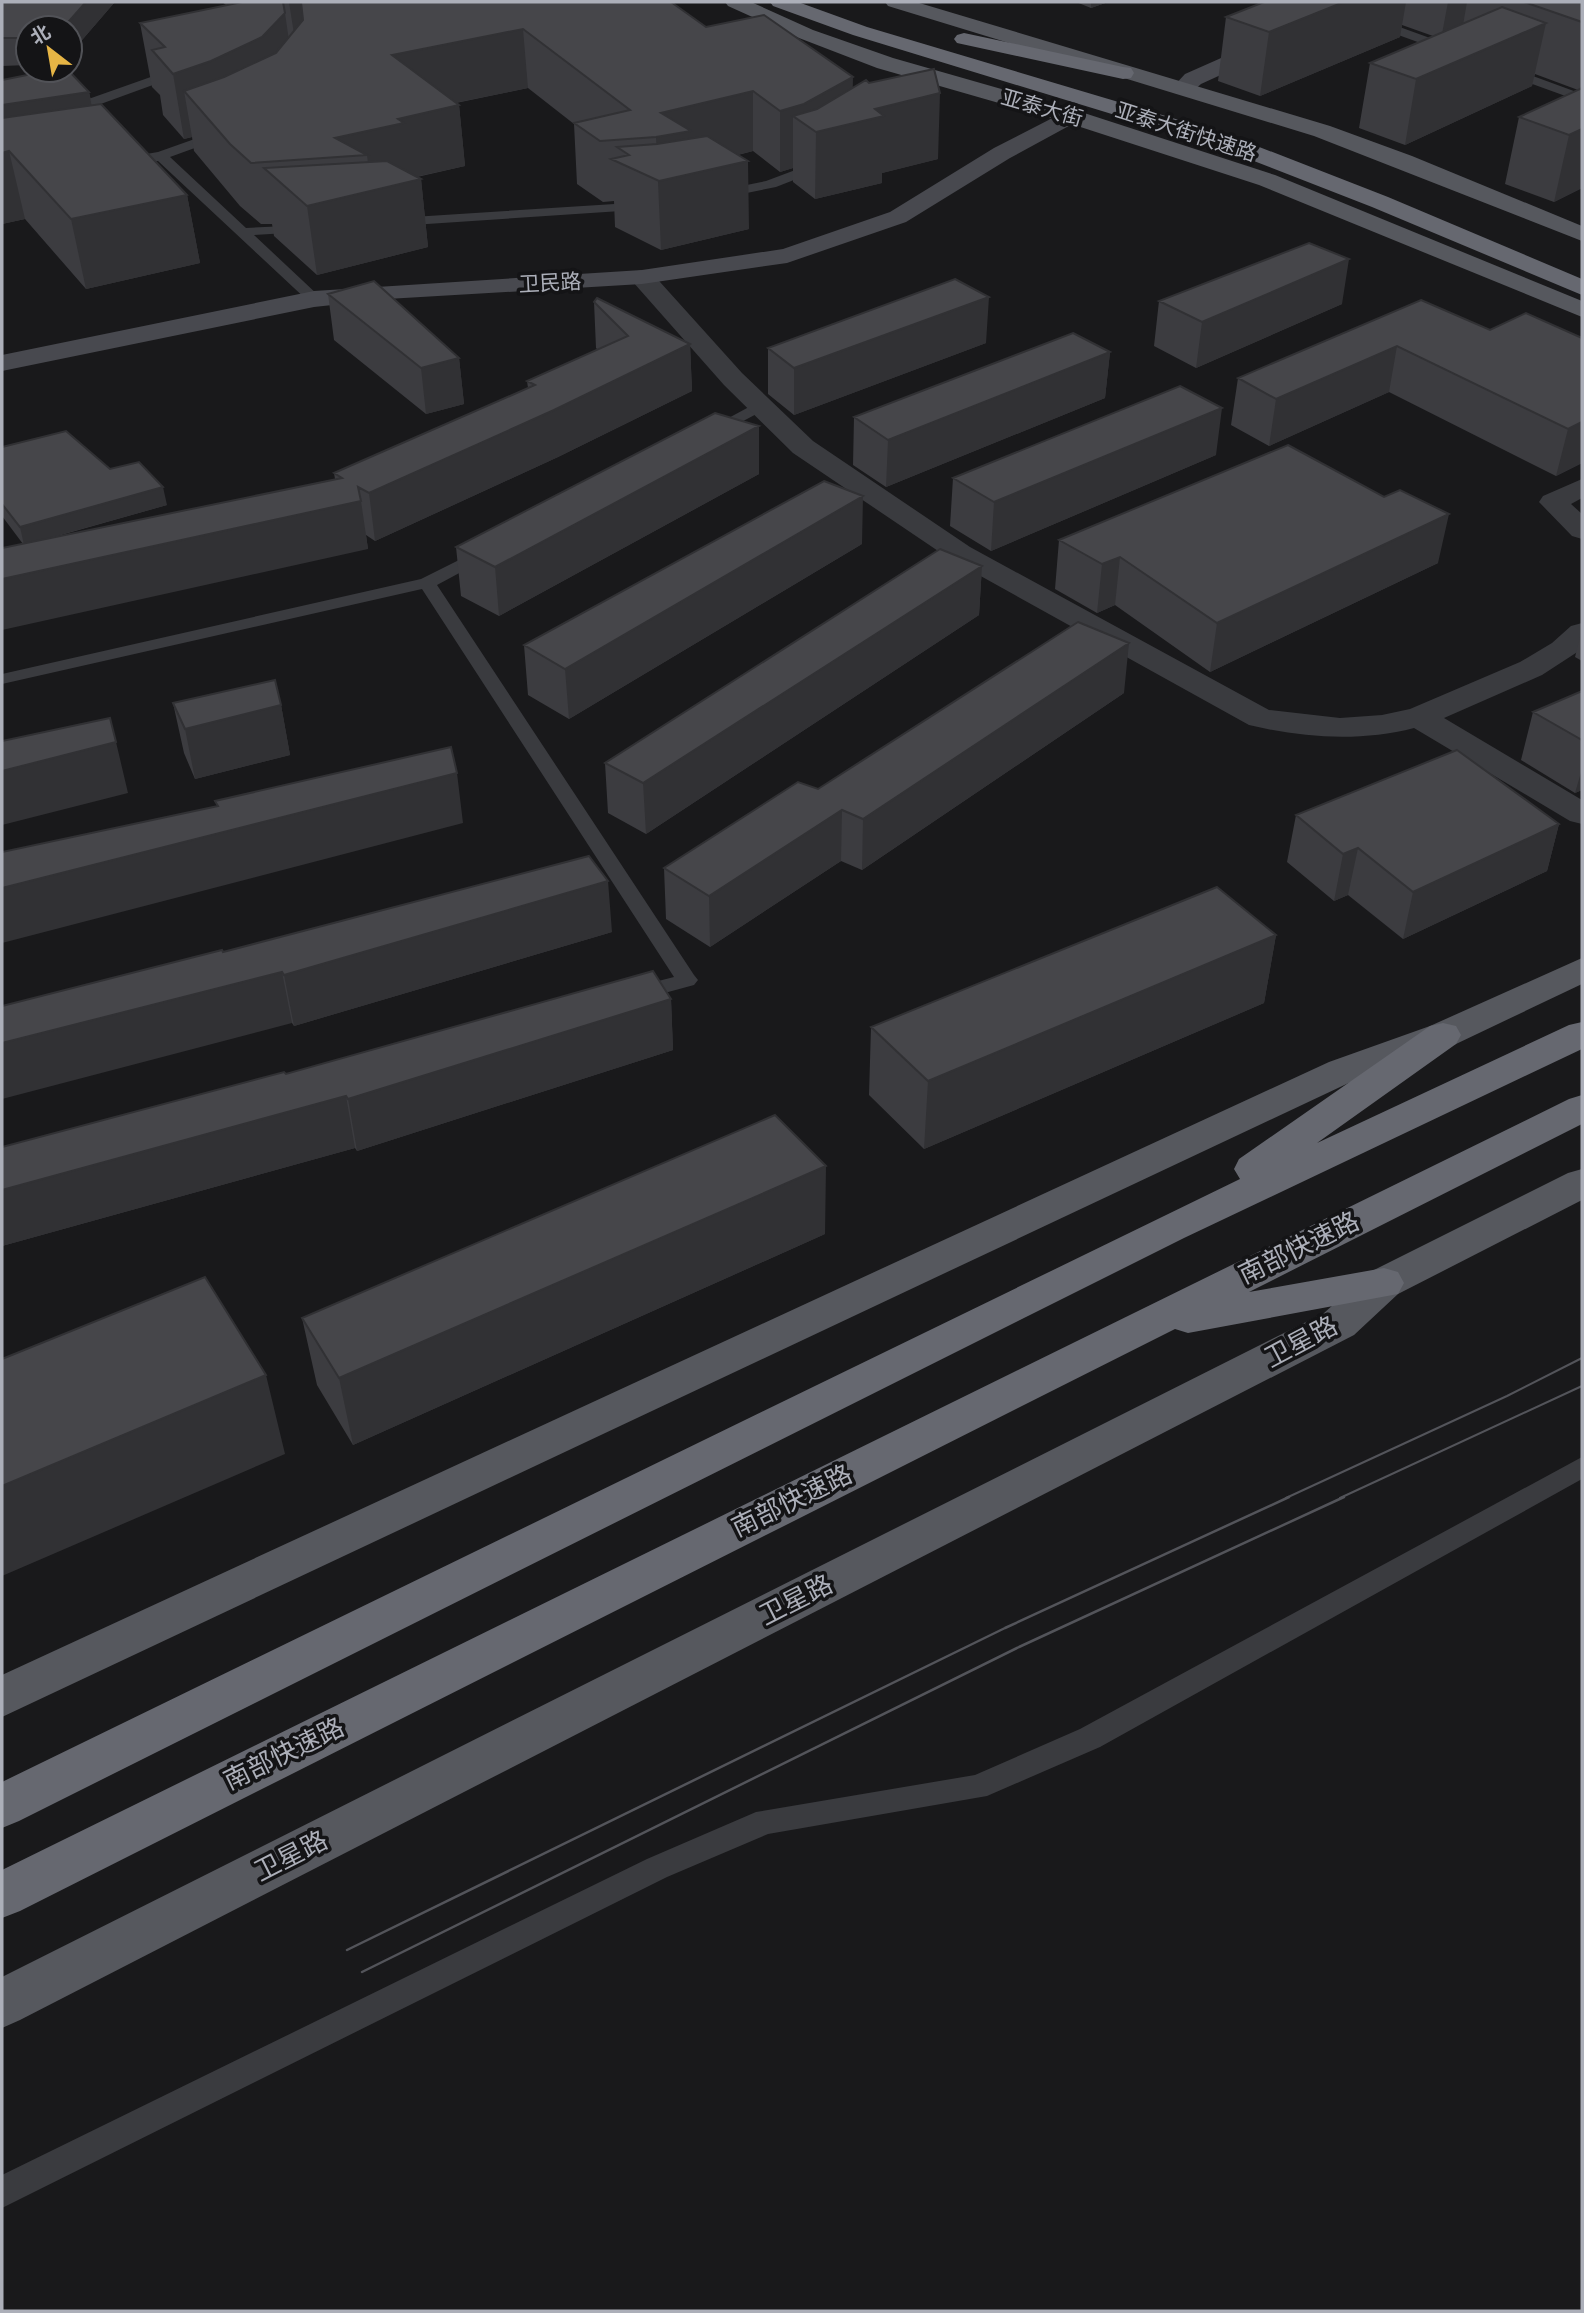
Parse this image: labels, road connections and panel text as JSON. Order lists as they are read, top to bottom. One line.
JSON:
{"streets":{"highway":["亚泰大街快速路","南部快速路"],"main road":["亚泰大街","卫星路"],"street":["卫民路"]},"crossings":[["亚泰大街","卫民路"]],"north":"top left"}
